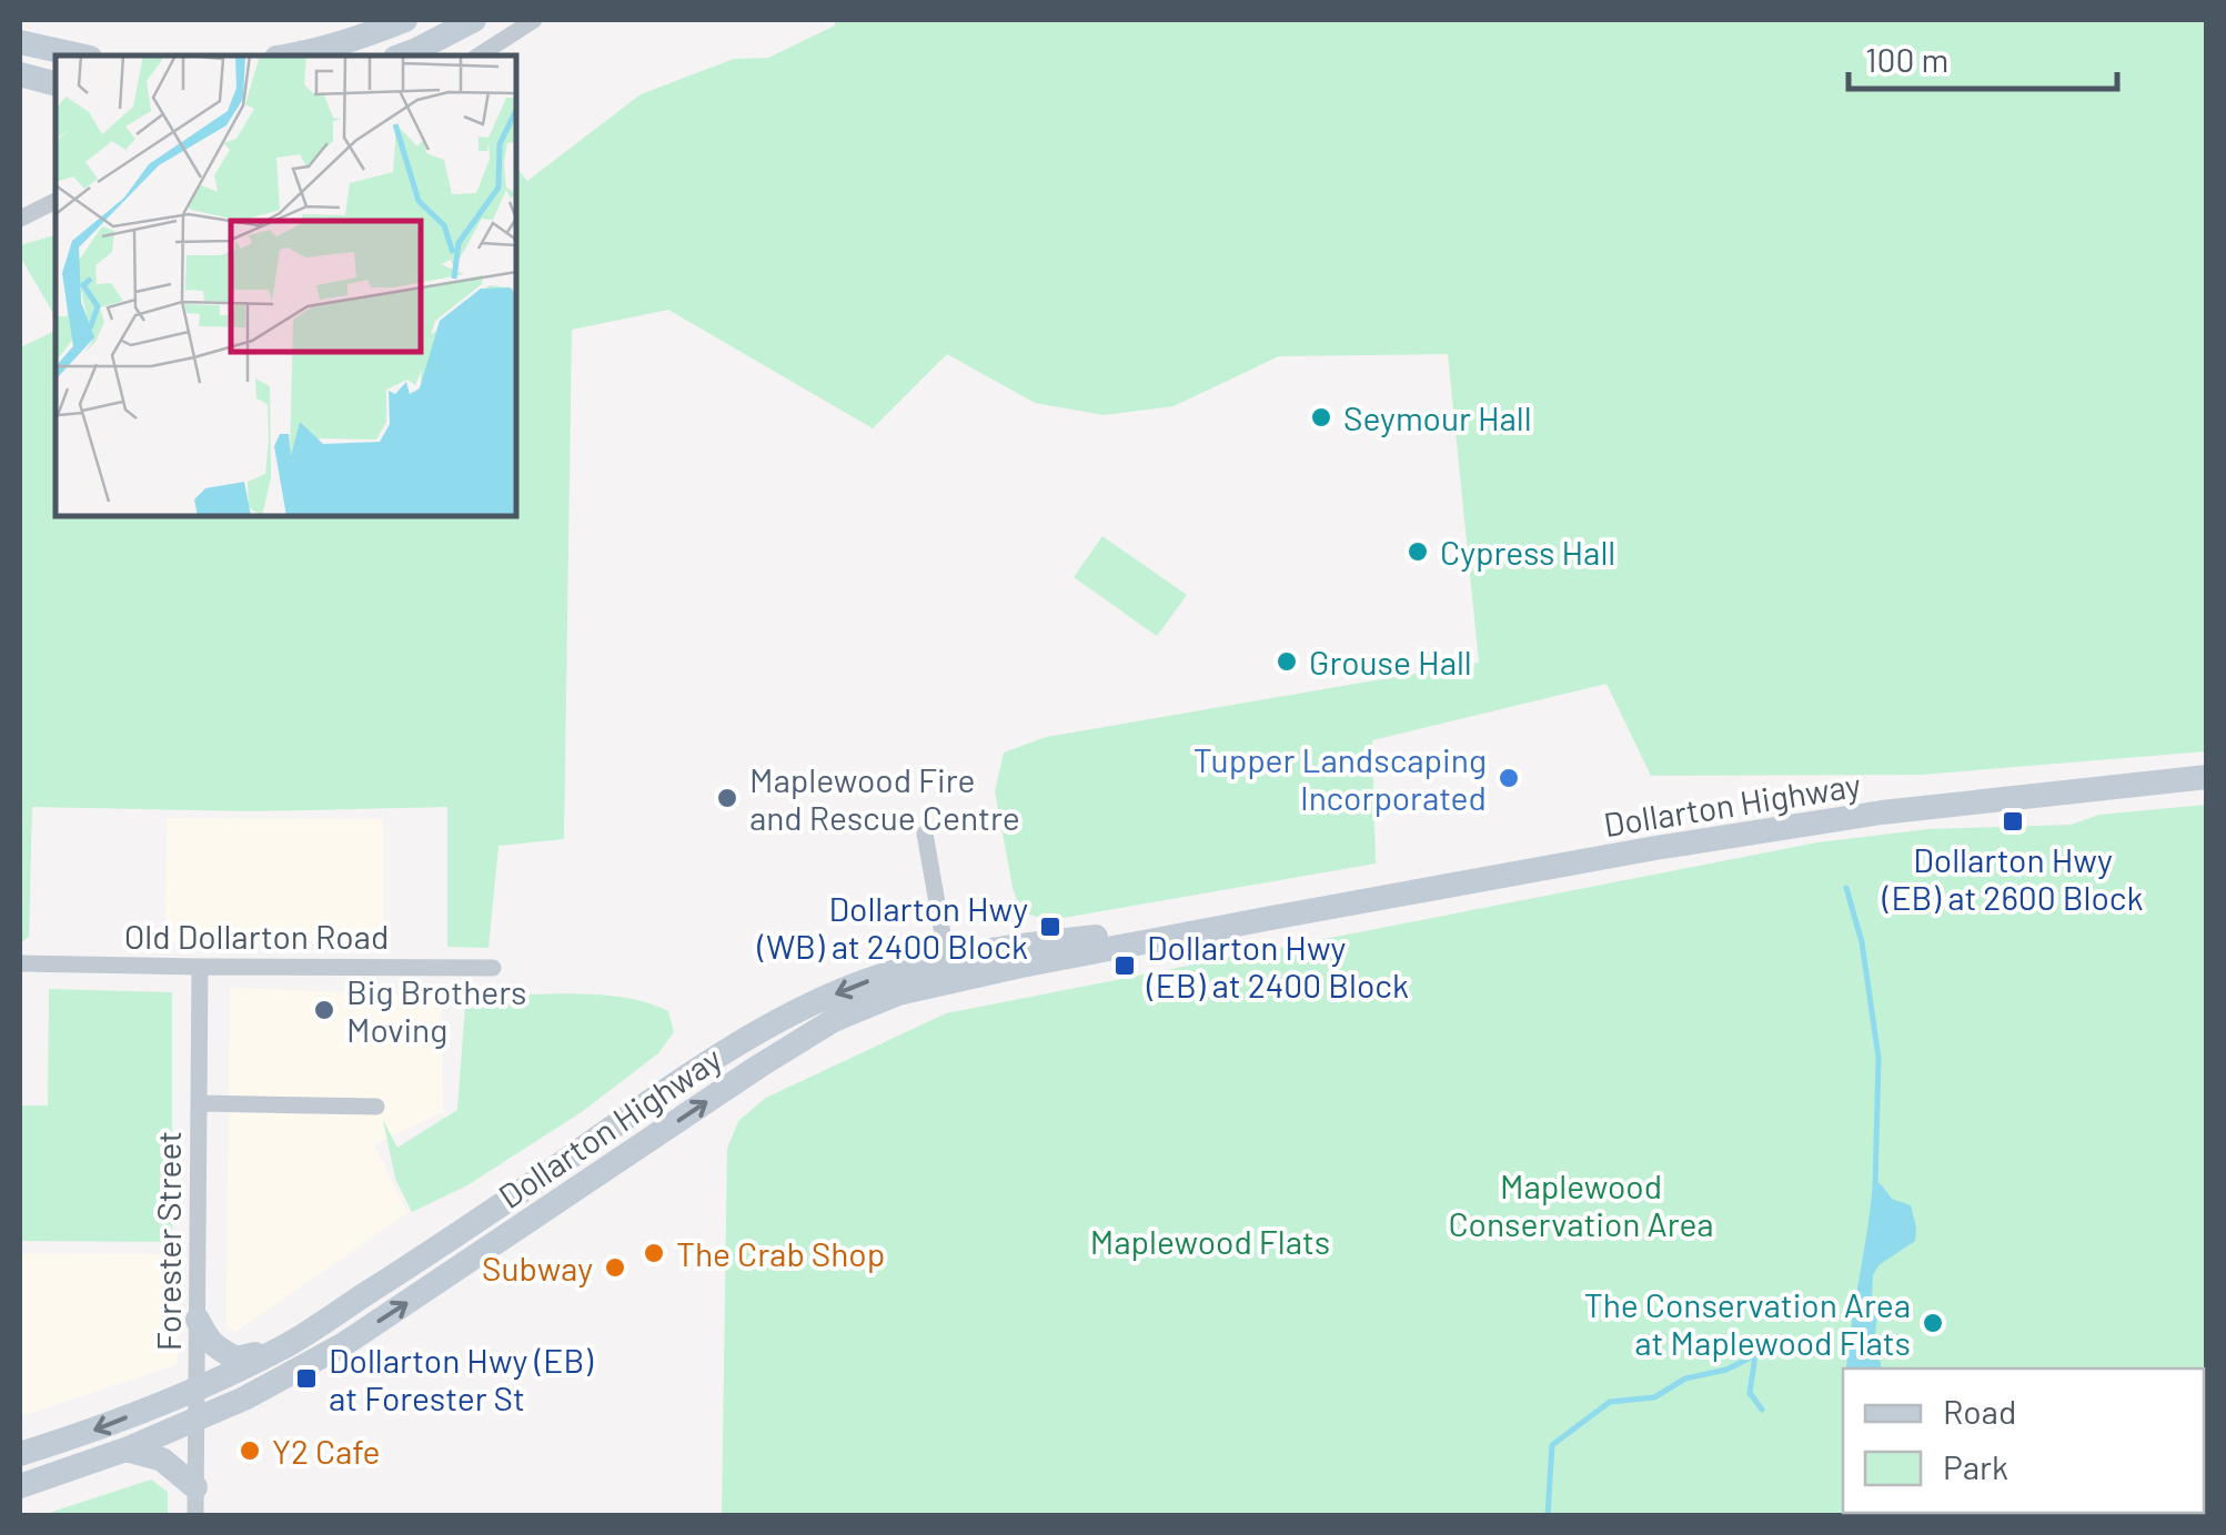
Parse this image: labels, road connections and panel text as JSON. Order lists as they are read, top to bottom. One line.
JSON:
{"streets":{"street":["Dollarton Highway","Old Dollarton Road","Forester Street"]},"crossings":[["Dollarton Highway","Forester Street"],["Old Dollarton Road","Forester Street"]],"parks":["Maplewood Conservation Area","Maplewood Flats"],"places":{"other":["Seymour Hall","Cypress Hall","Grouse Hall","Tupper Landscaping Incorporated","Maplewood Fire and Rescue Centre","Big Brothers Moving","The Crab Shop","Subway","The Conservation Area at Maplewood Flats","Y2 Cafe"],"transit":["Dollarton Hwy (EB) at 2600 Block","Dollarton Hwy (WB) at 2400 Block","Dollarton Hwy (EB) at 2400 Block","Dollarton Hwy (EB) at Forester St"]},"legend":["Road","Park"],"scale_bar":"100 m"}
